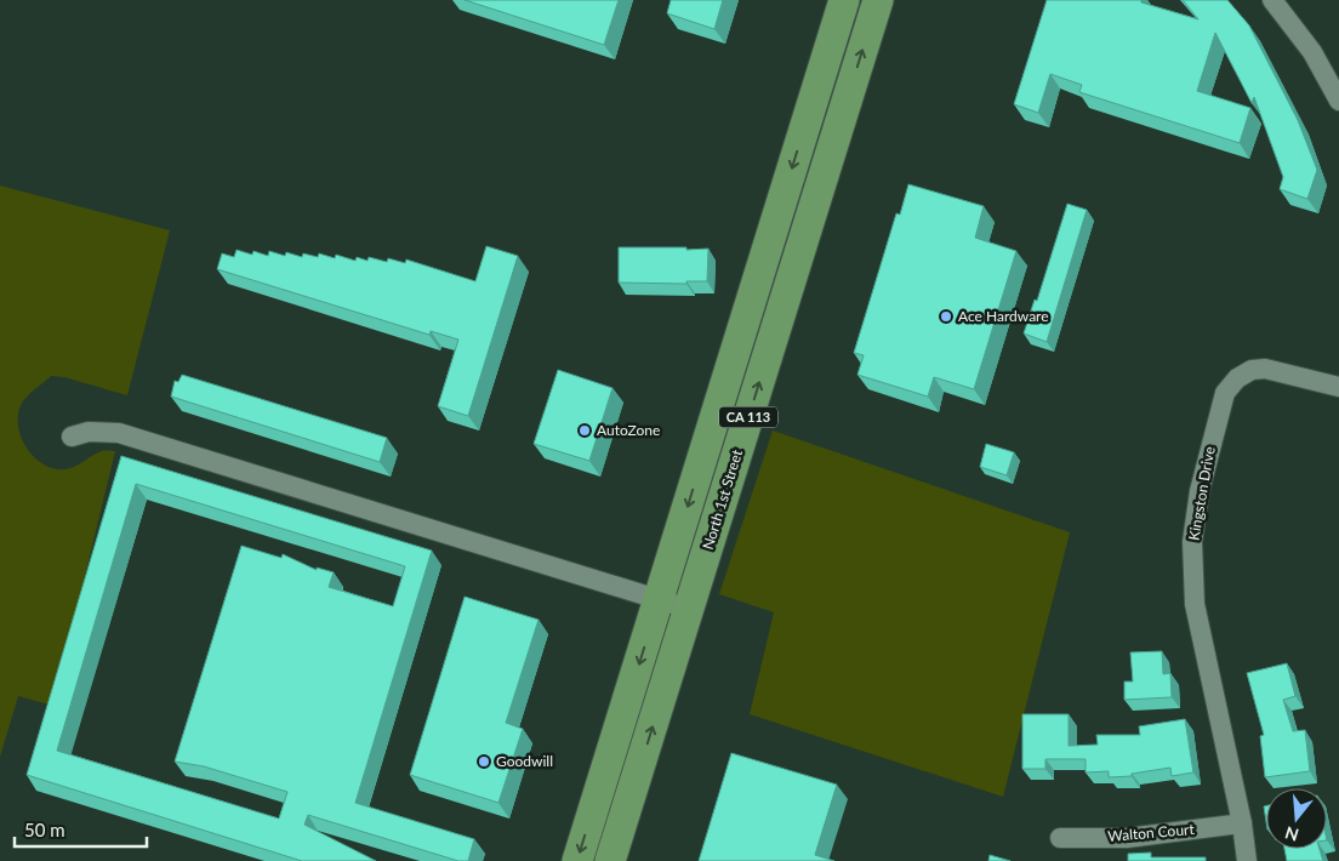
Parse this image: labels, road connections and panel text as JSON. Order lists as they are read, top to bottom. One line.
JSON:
{"streets":{"main road":["CA 113","North 1st Street"],"street":["Kingston Drive","Walton Court"]},"crossings":[["Kingston Drive","Walton Court"]],"places":["Ace Hardware","AutoZone","Goodwill"],"scale_bar":"50 m","north":"bottom"}
